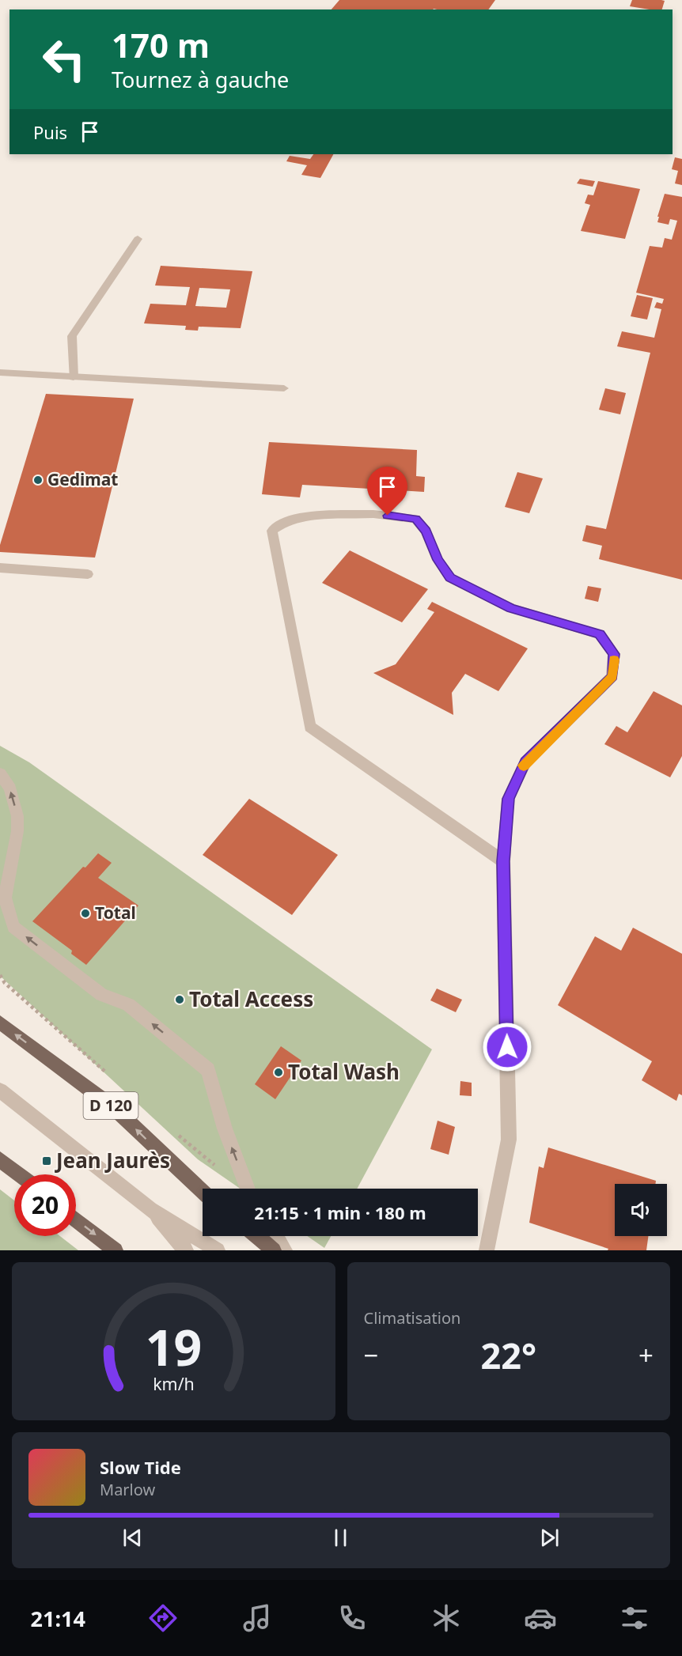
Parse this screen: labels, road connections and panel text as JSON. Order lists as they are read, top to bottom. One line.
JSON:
{"streets":{"main road":["D 120"]},"places":{"other":["Gedimat","Total","Total Access","Total Wash"],"transit":["Jean Jaurès"]},"page":{"turn":["170 m","Tournez à gauche"],"then":"Puis","limit":"20","trip":"21:15 · 1 min · 180 m","tile":"Climatisation","heat":["−","22°","+"],"song":["Slow Tide","Marlow"],"tabs":"21:14","gauge":["19","km/h"]}}
